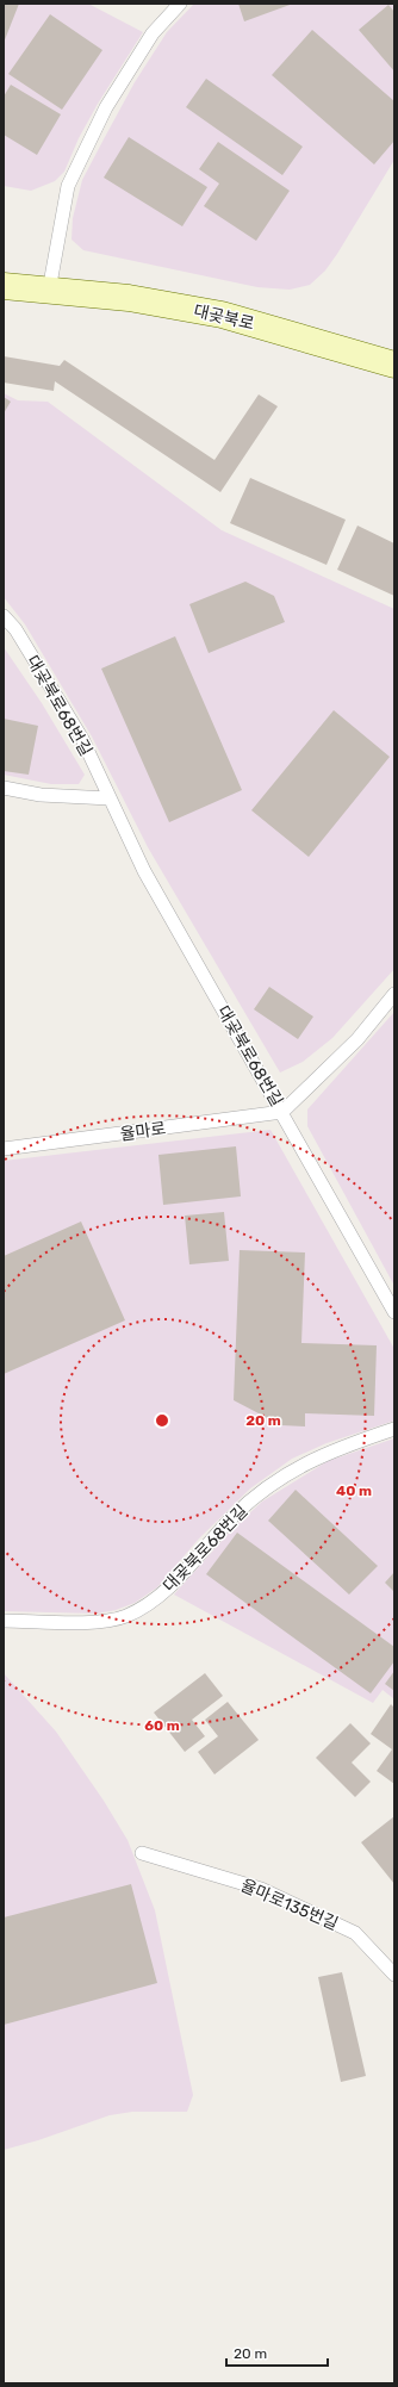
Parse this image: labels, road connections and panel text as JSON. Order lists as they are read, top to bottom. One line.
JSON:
{"streets":{"street":["대곶북로"],"lane":["대곶북로68번길","율마로","율마로135번길"]},"crossings":[["대곶북로68번길","율마로"]],"scale_bar":"20 m","rings":["20 m","40 m","60 m"]}
